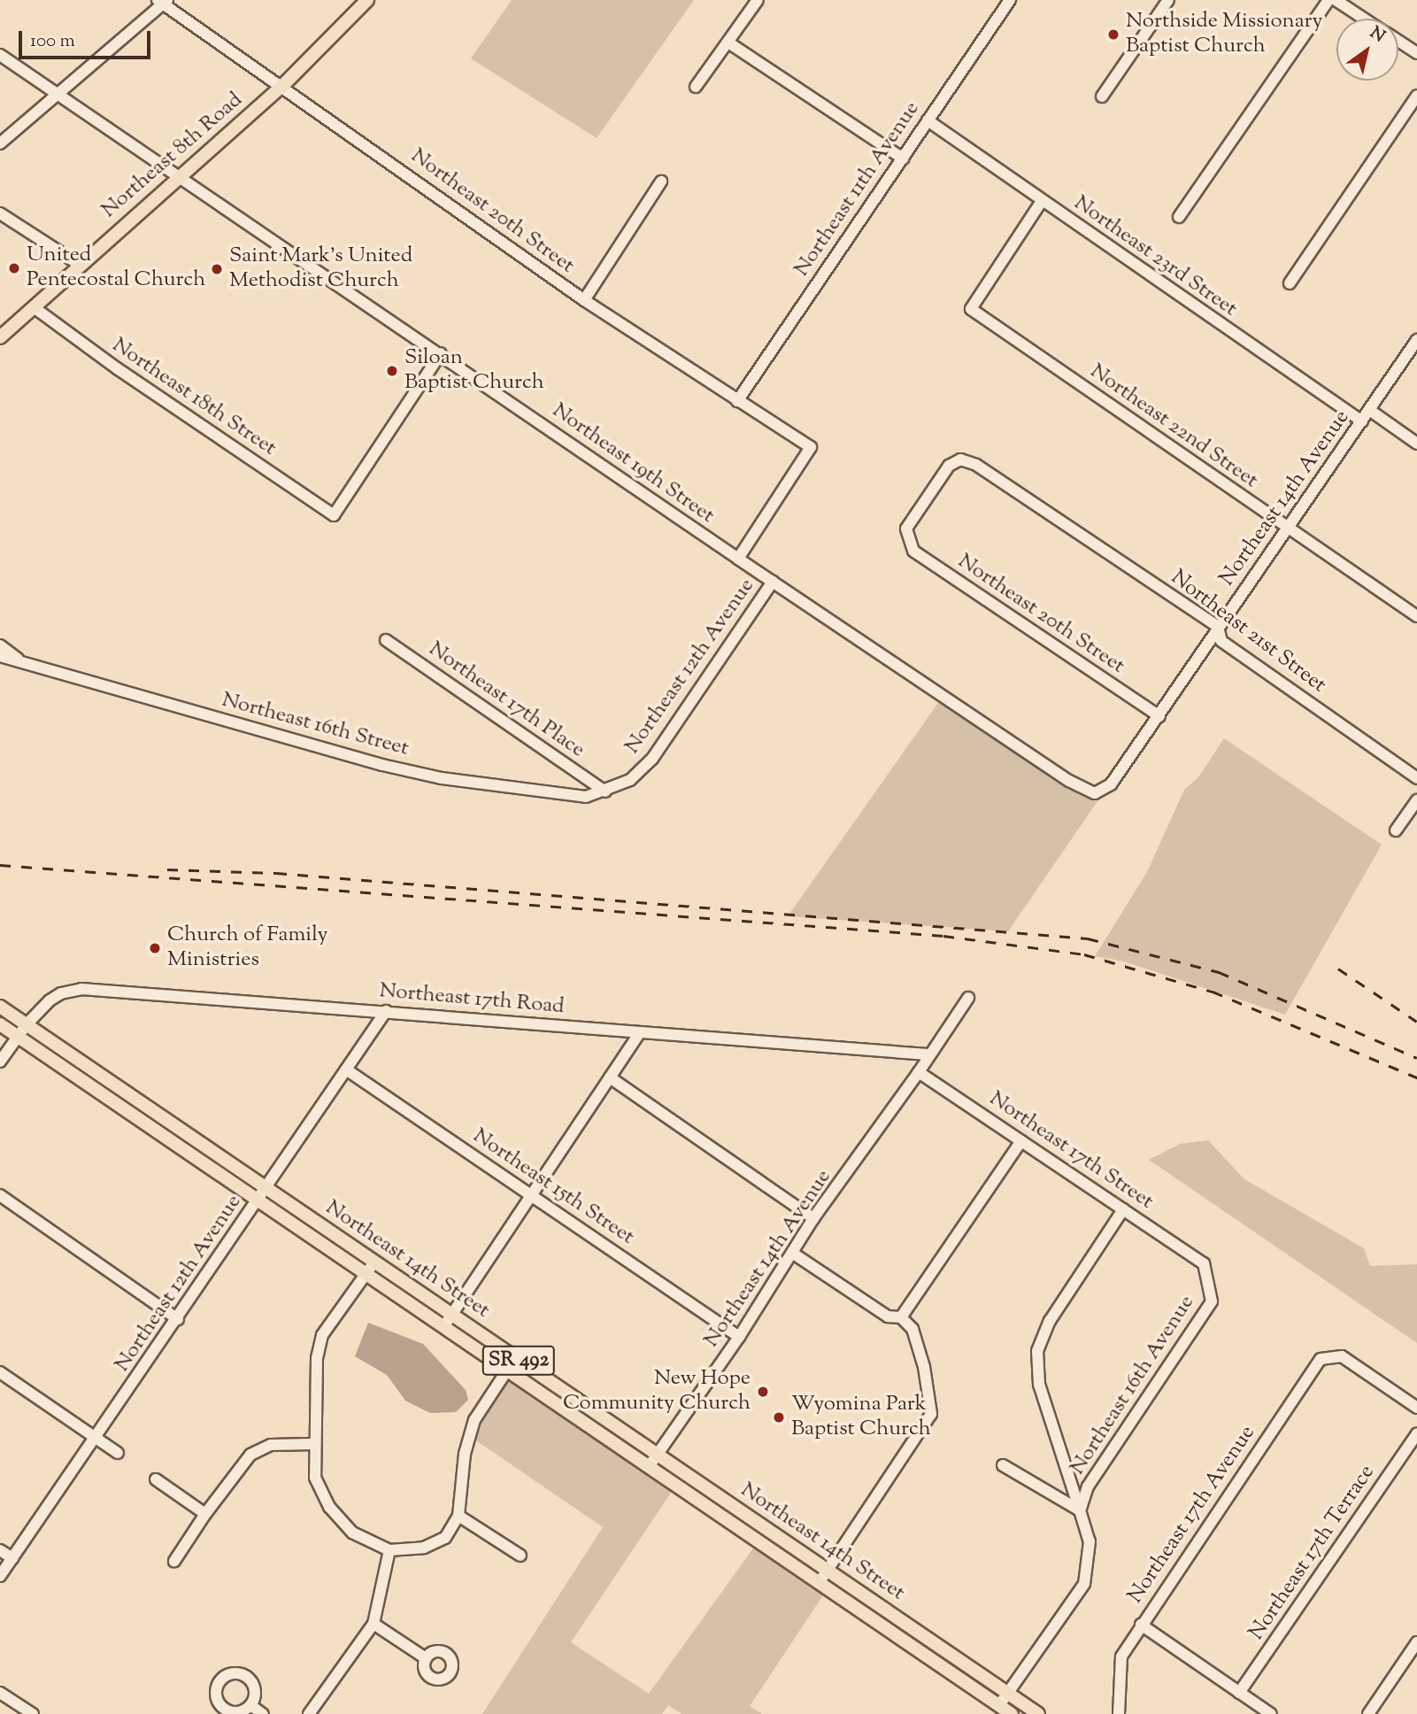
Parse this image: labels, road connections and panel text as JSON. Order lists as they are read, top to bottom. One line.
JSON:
{"streets":{"main road":["Northeast 8th Road","Northeast 14th Street","SR 492"],"street":["Northeast 11th Avenue","Northeast 20th Street","Northeast 23rd Street","Northeast 18th Street","Northeast 22nd Street","Northeast 19th Street","Northeast 14th Avenue","Northeast 21st Street","Northeast 12th Avenue","Northeast 17th Place","Northeast 16th Street","Northeast 17th Road","Northeast 17th Street","Northeast 15th Street","Northeast 16th Avenue","Northeast 17th Avenue","Northeast 17th Terrace"]},"crossings":[["Northeast 8th Road","Northeast 20th Street"],["Northeast 8th Road","Northeast 18th Street"],["Northeast 8th Road","Northeast 19th Street"],["Northeast 11th Avenue","Northeast 20th Street"],["Northeast 11th Avenue","Northeast 23rd Street"],["Northeast 20th Street","Northeast 14th Avenue"],["Northeast 20th Street","Northeast 21st Street"],["Northeast 20th Street","Northeast 12th Avenue"],["Northeast 23rd Street","Northeast 22nd Street"],["Northeast 23rd Street","Northeast 14th Avenue"],["Northeast 18th Street","Northeast 19th Street"],["Northeast 22nd Street","Northeast 14th Avenue"],["Northeast 19th Street","Northeast 14th Avenue"],["Northeast 19th Street","Northeast 12th Avenue"],["Northeast 14th Avenue","Northeast 21st Street"],["Northeast 14th Avenue","Northeast 17th Street"],["Northeast 14th Avenue","Northeast 15th Street"],["Northeast 14th Avenue","Northeast 14th Street"],["Northeast 12th Avenue","Northeast 17th Place"],["Northeast 12th Avenue","Northeast 16th Street"],["Northeast 12th Avenue","Northeast 17th Road"],["Northeast 12th Avenue","Northeast 15th Street"],["Northeast 12th Avenue","Northeast 14th Street"],["Northeast 17th Place","Northeast 16th Street"],["Northeast 17th Road","Northeast 14th Street"],["Northeast 17th Street","Northeast 16th Avenue"],["Northeast 14th Street","Northeast 16th Avenue"]],"places":["Northside Missionary Baptist Church","United Pentecostal Church","Saint Mark's United Methodist Church","Siloan Baptist Church","Church of Family Ministries","New Hope Community Church","Wyomina Park Baptist Church"],"scale_bar":"100 m","north":"top right"}
